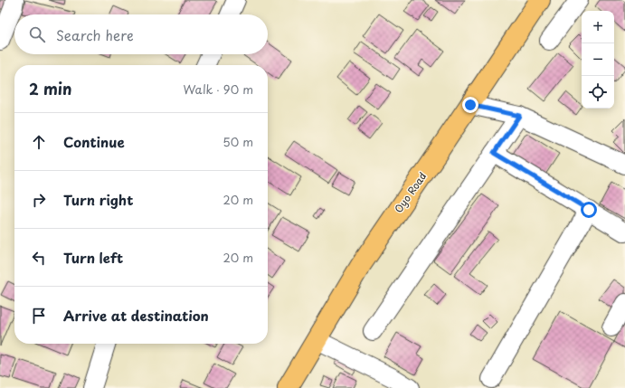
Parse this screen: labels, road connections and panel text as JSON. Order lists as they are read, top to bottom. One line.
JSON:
{"streets":{"highway":["Oyo Road"]},"page":{"map_buttons":["+","−"],"search":"Search here","heading":["2 min","Walk · 90 m"],"list":[["Continue","50 m"],["Turn right","20 m"],["Turn left","20 m"],"Arrive at destination"]}}
